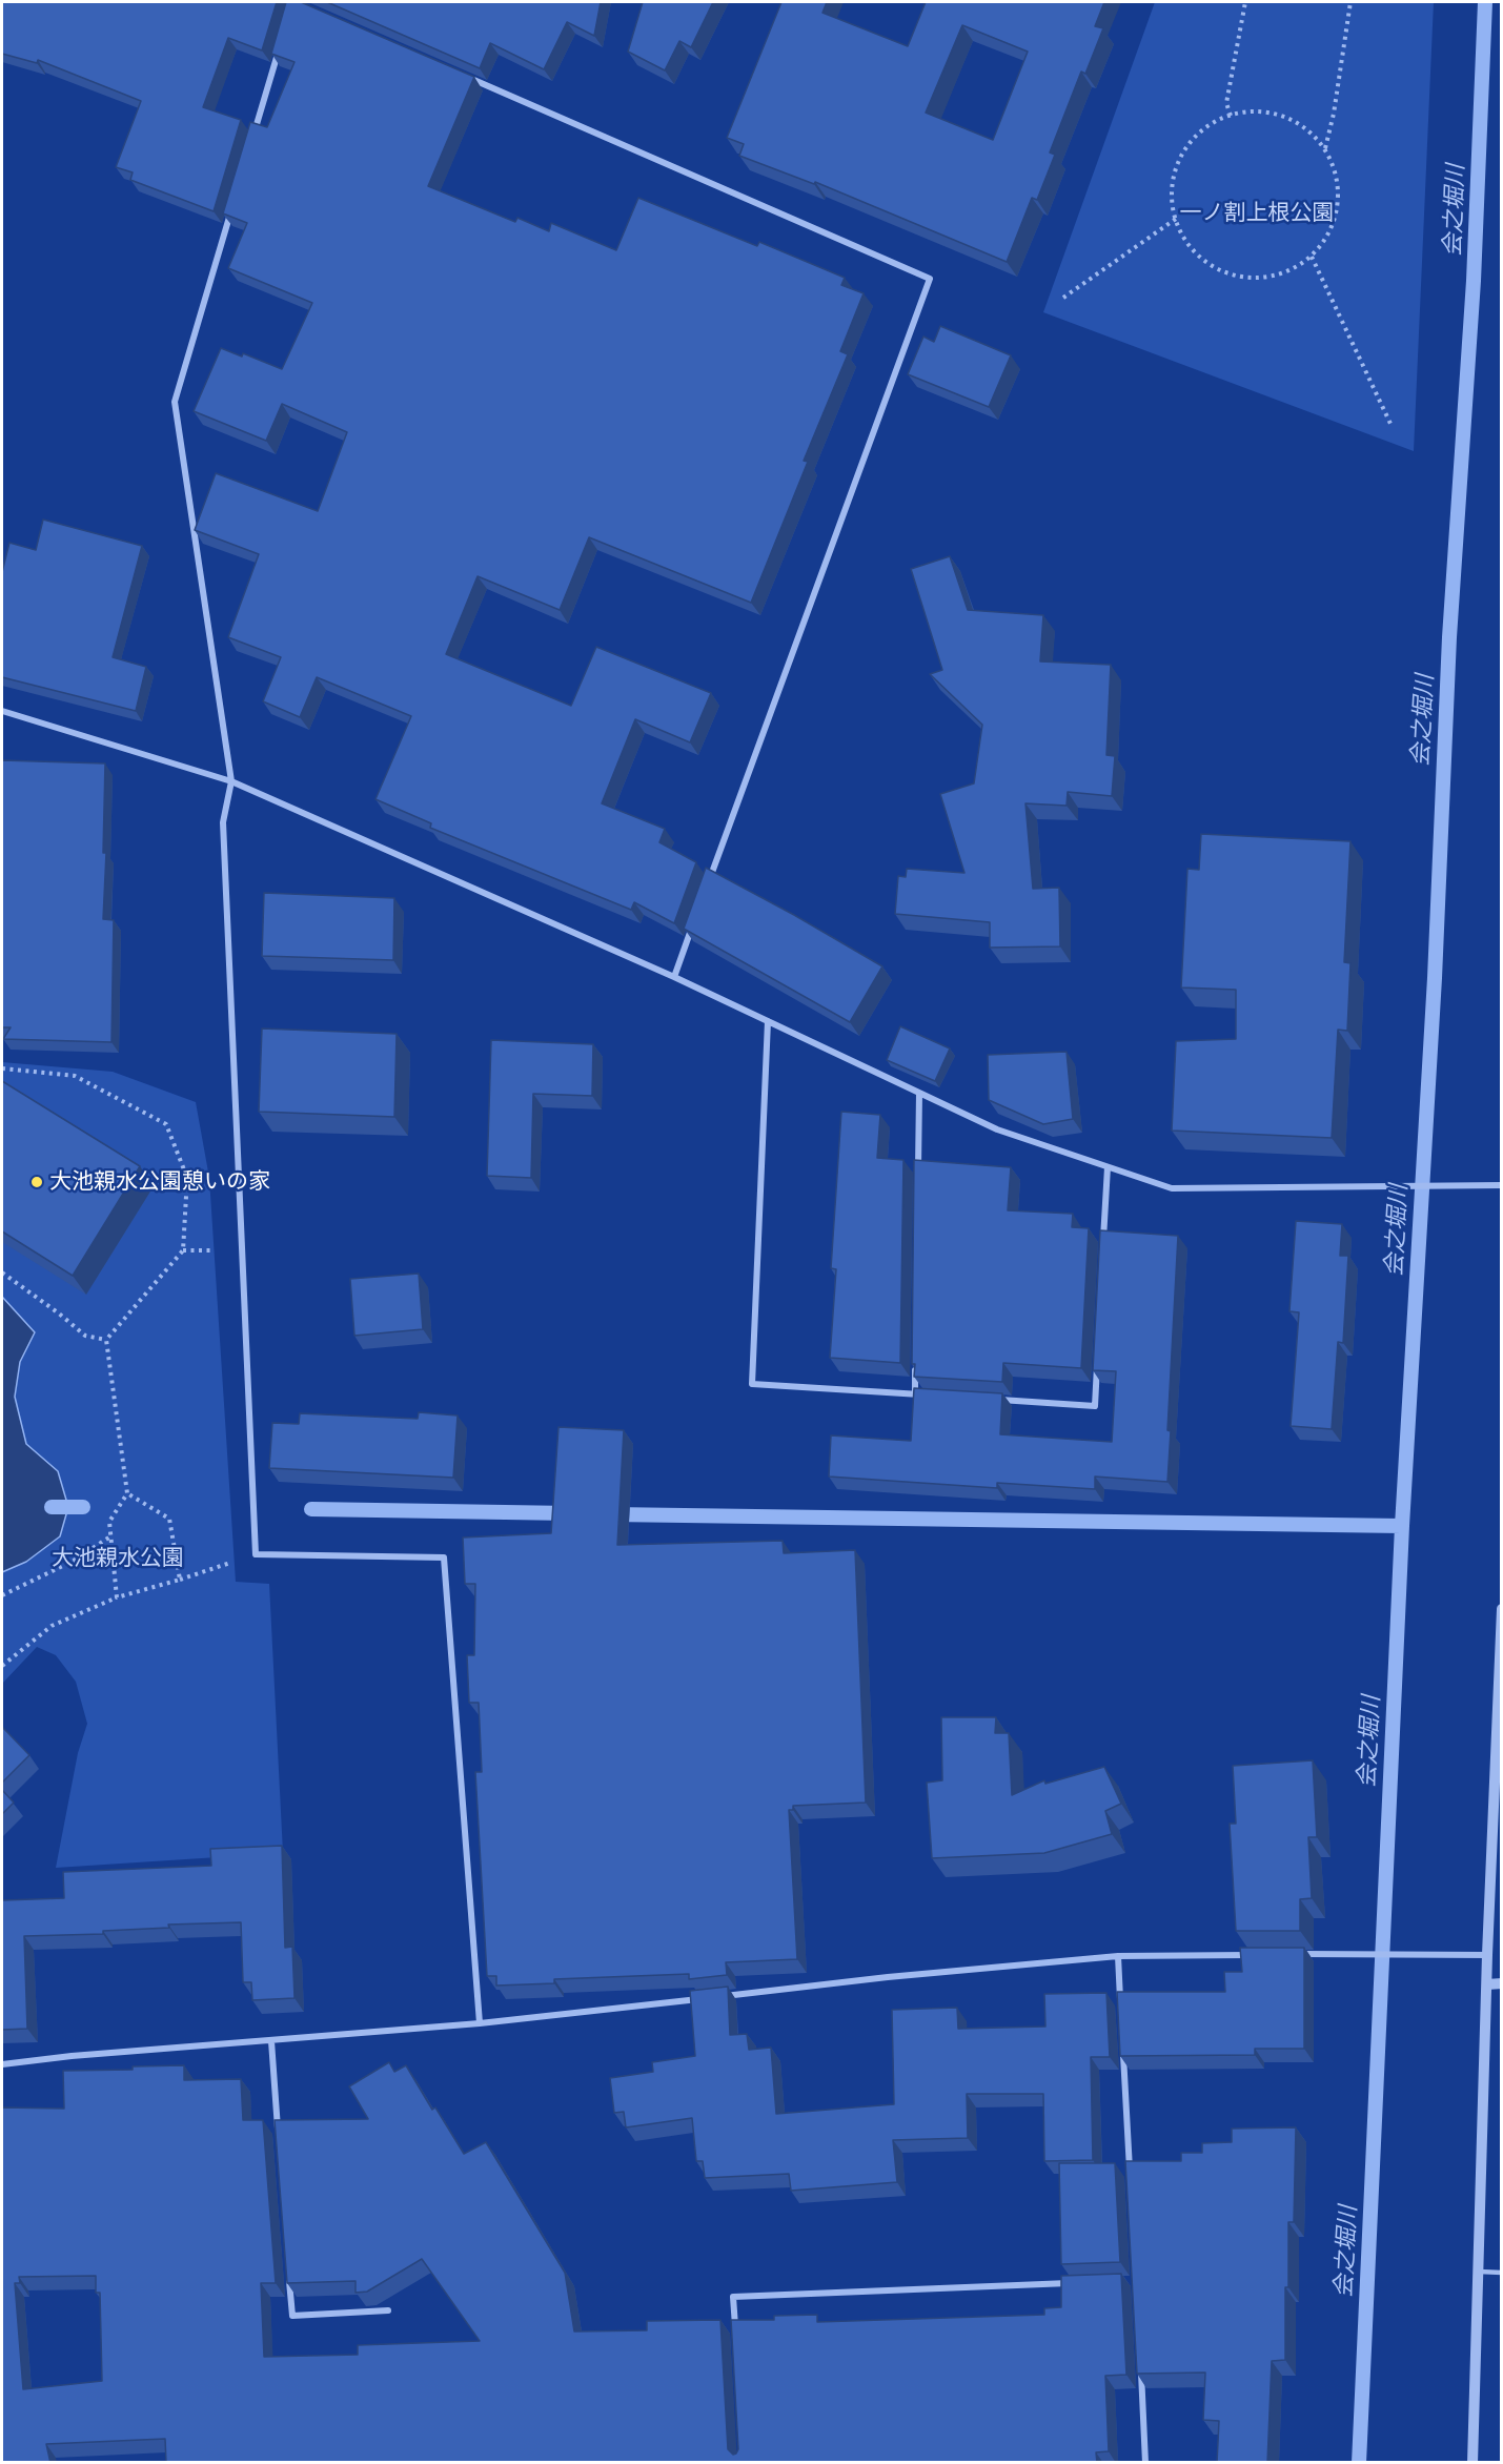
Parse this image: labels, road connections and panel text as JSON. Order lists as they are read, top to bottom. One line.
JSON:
{"water":["会之堀川"],"parks":["一ノ割上根公園","大池親水公園"],"places":["大池親水公園憩いの家"]}
